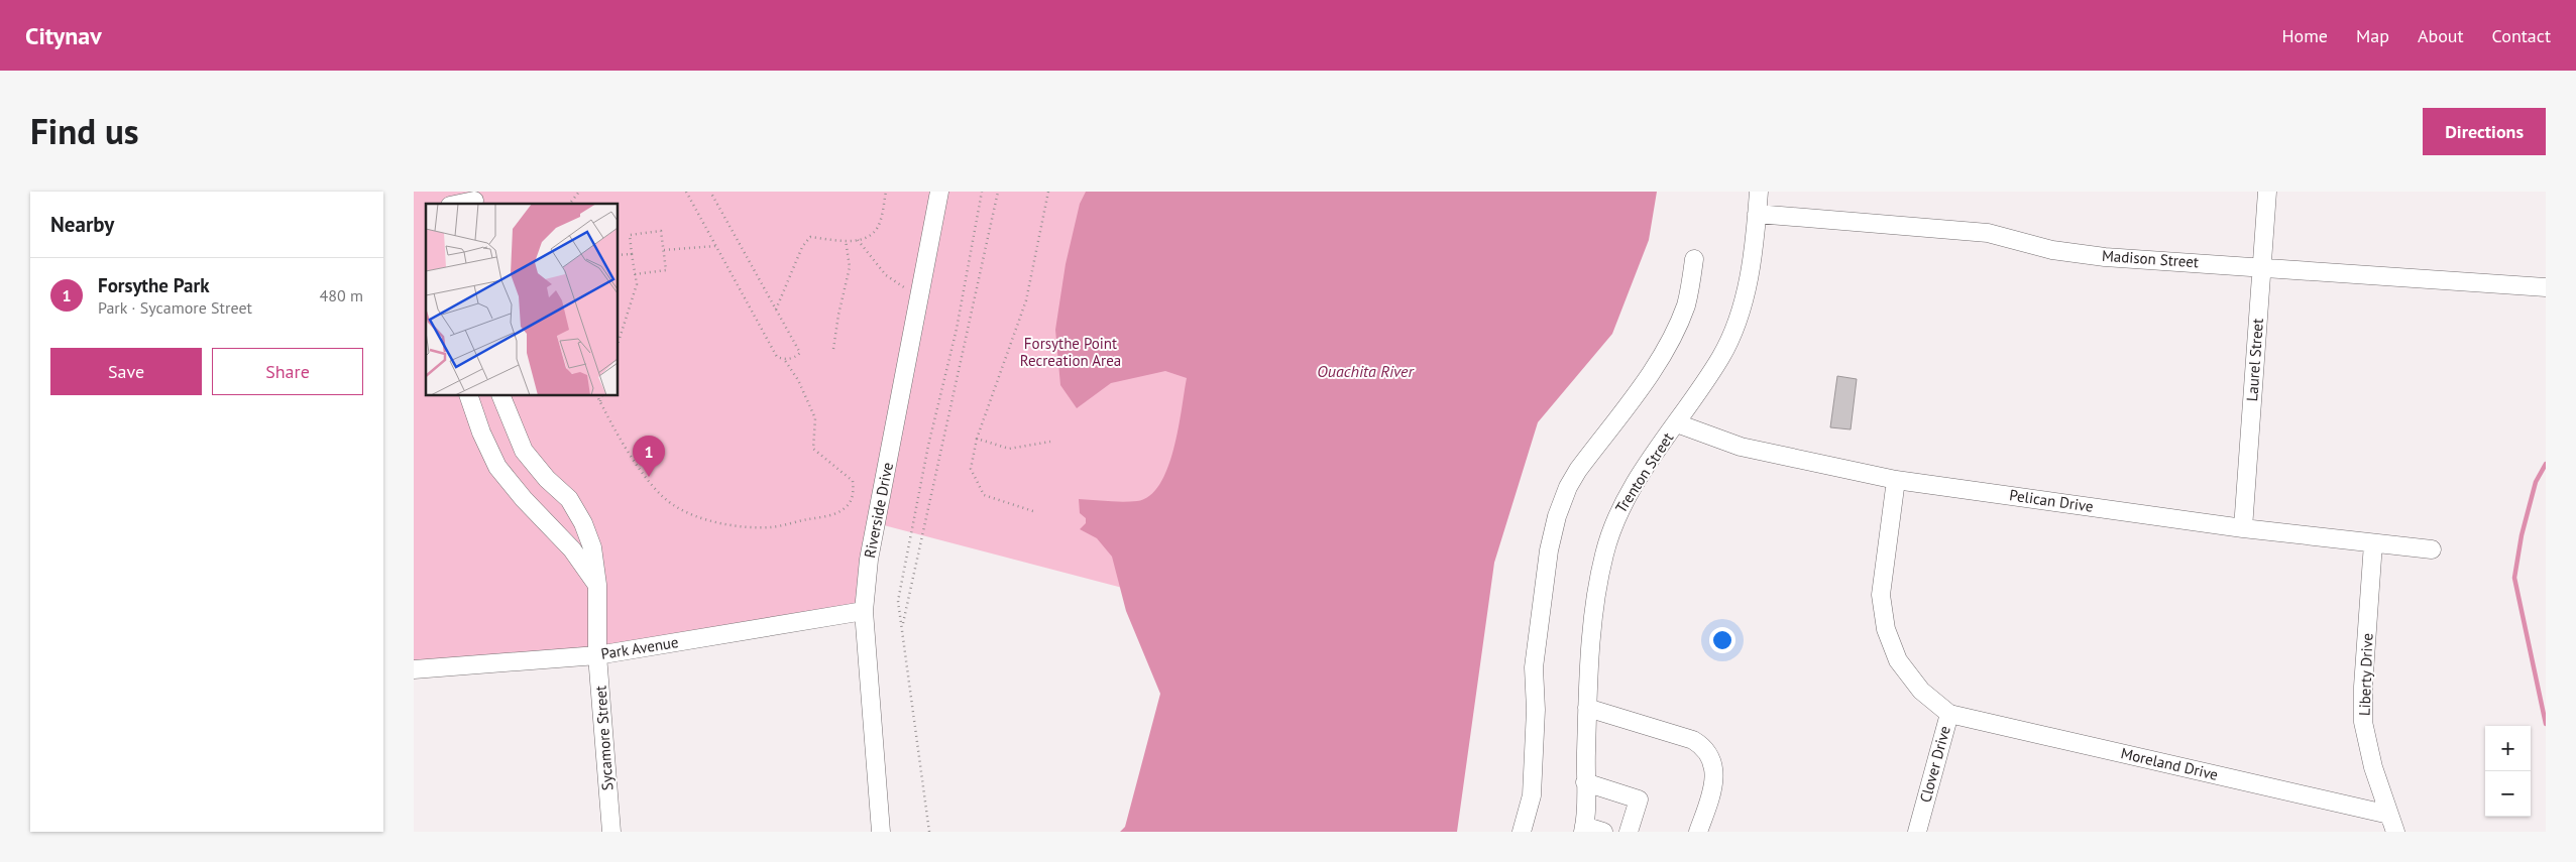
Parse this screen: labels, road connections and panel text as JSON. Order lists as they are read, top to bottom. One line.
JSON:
{"streets":{"street":["Madison Street","Laurel Street","Trenton Street","Pelican Drive","Riverside Drive","Park Avenue","Liberty Drive","Sycamore Street","Clover Drive","Moreland Drive"]},"crossings":[["Madison Street","Laurel Street"],["Madison Street","Trenton Street"],["Laurel Street","Pelican Drive"],["Trenton Street","Pelican Drive"],["Pelican Drive","Liberty Drive"],["Pelican Drive","Clover Drive"],["Riverside Drive","Park Avenue"],["Park Avenue","Sycamore Street"],["Liberty Drive","Moreland Drive"],["Clover Drive","Moreland Drive"]],"water":["Ouachita River"],"parks":["Forsythe Point Recreation Area"],"page":{"header":"Citynav","nav":["Home","Map","About","Contact"],"title":"Find us","buttons":["Directions",["Save","Share"]],"heading":"Nearby","list":[{"mark":"1","name":"Forsythe Park","note":"Park · Sycamore Street","value":"480 m"}],"pins":"1","map_buttons":["+","−"]}}
